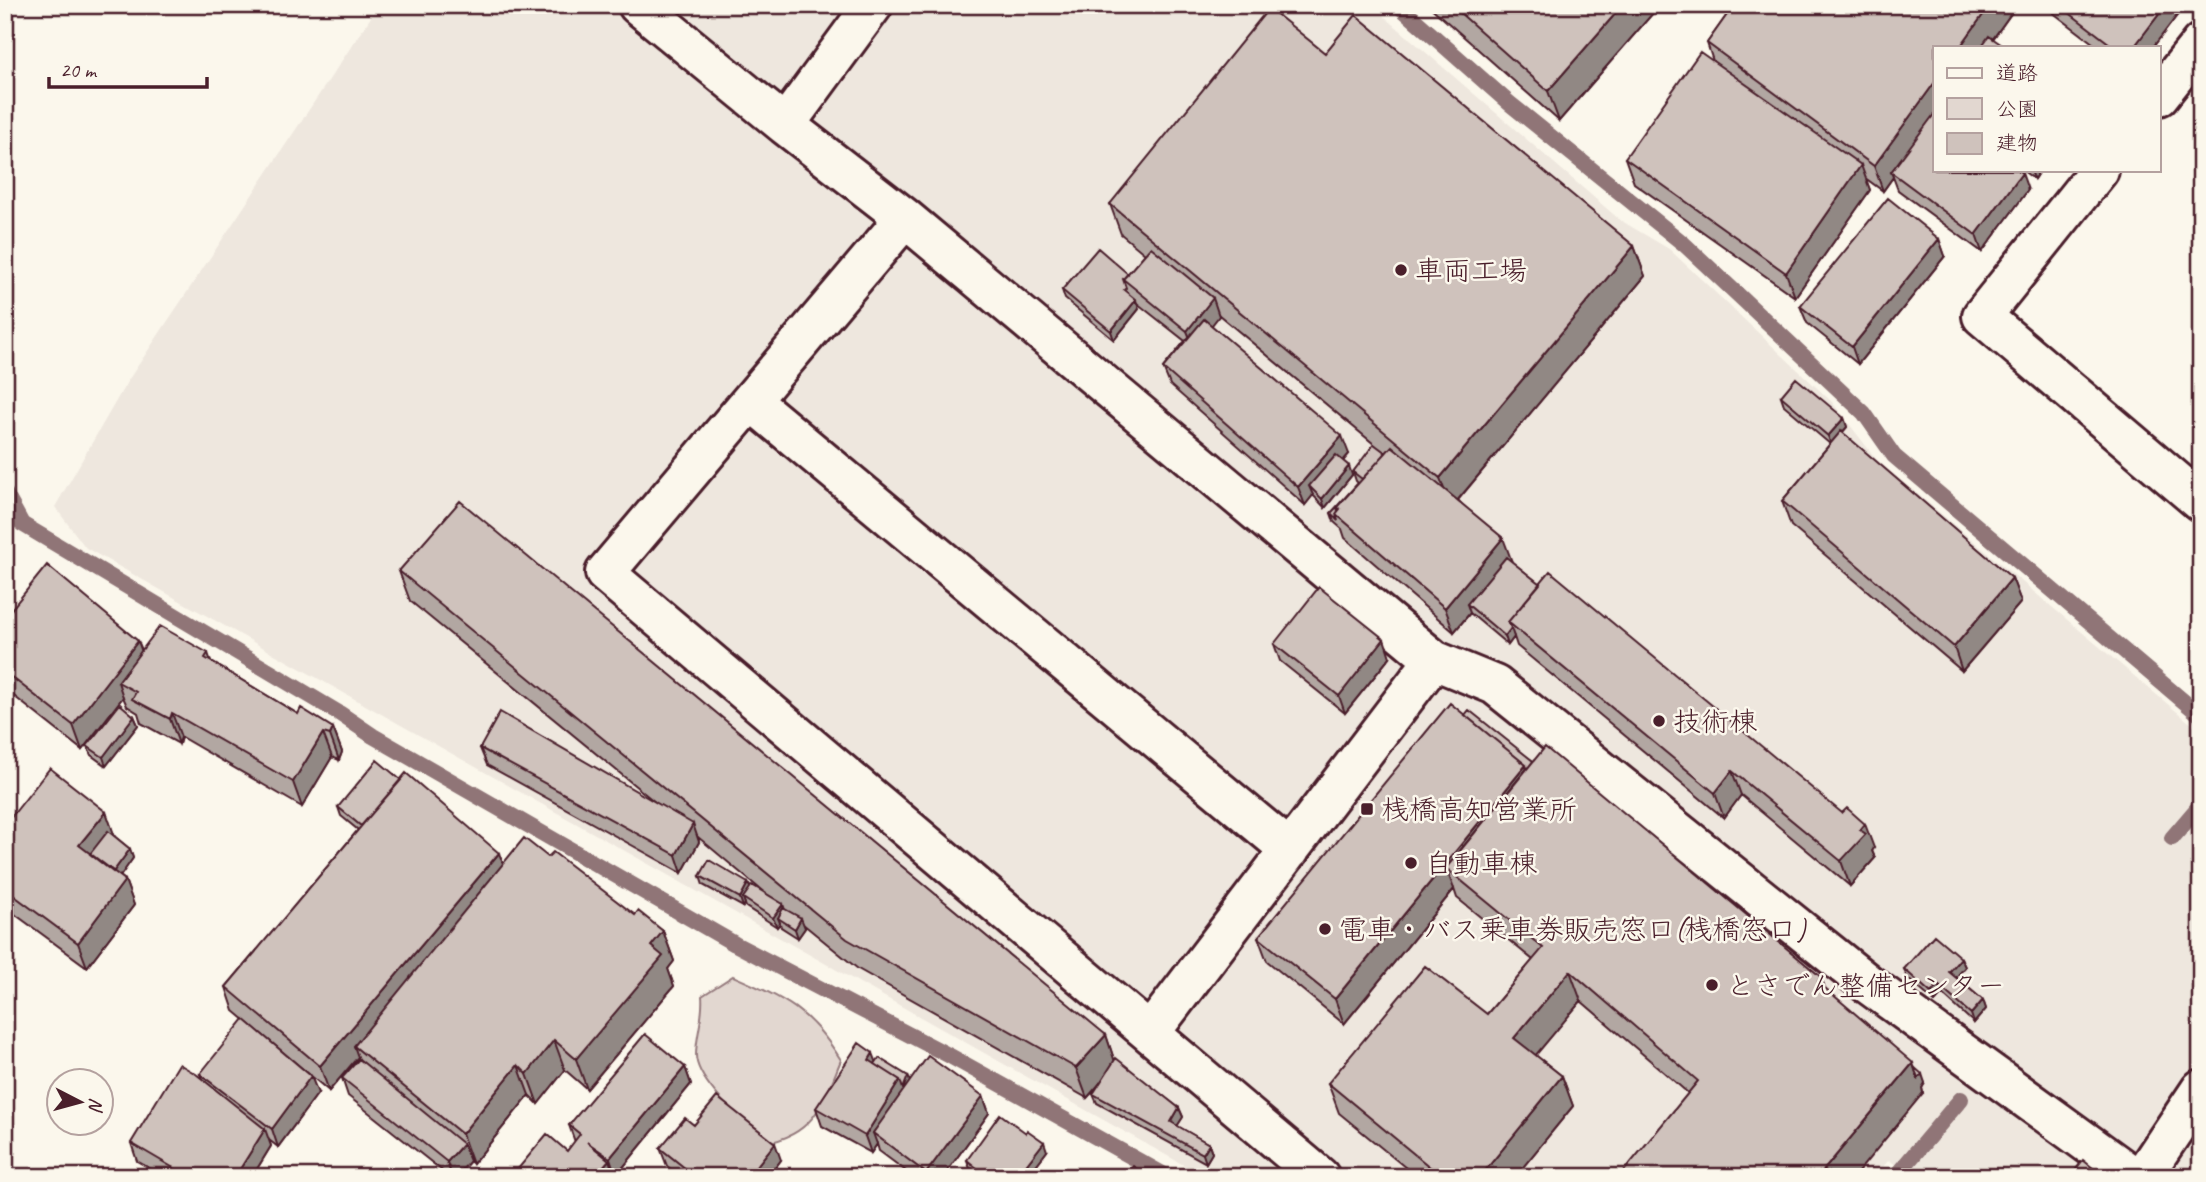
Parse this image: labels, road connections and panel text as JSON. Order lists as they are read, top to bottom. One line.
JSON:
{"places":{"other":["車両工場","技術棟","自動車棟","電車・バス乗車券販売窓口(桟橋窓口)","とさでん整備センター"],"transit":["桟橋高知営業所"]},"legend":["道路","公園","建物"],"scale_bar":"20 m","north":"right"}
